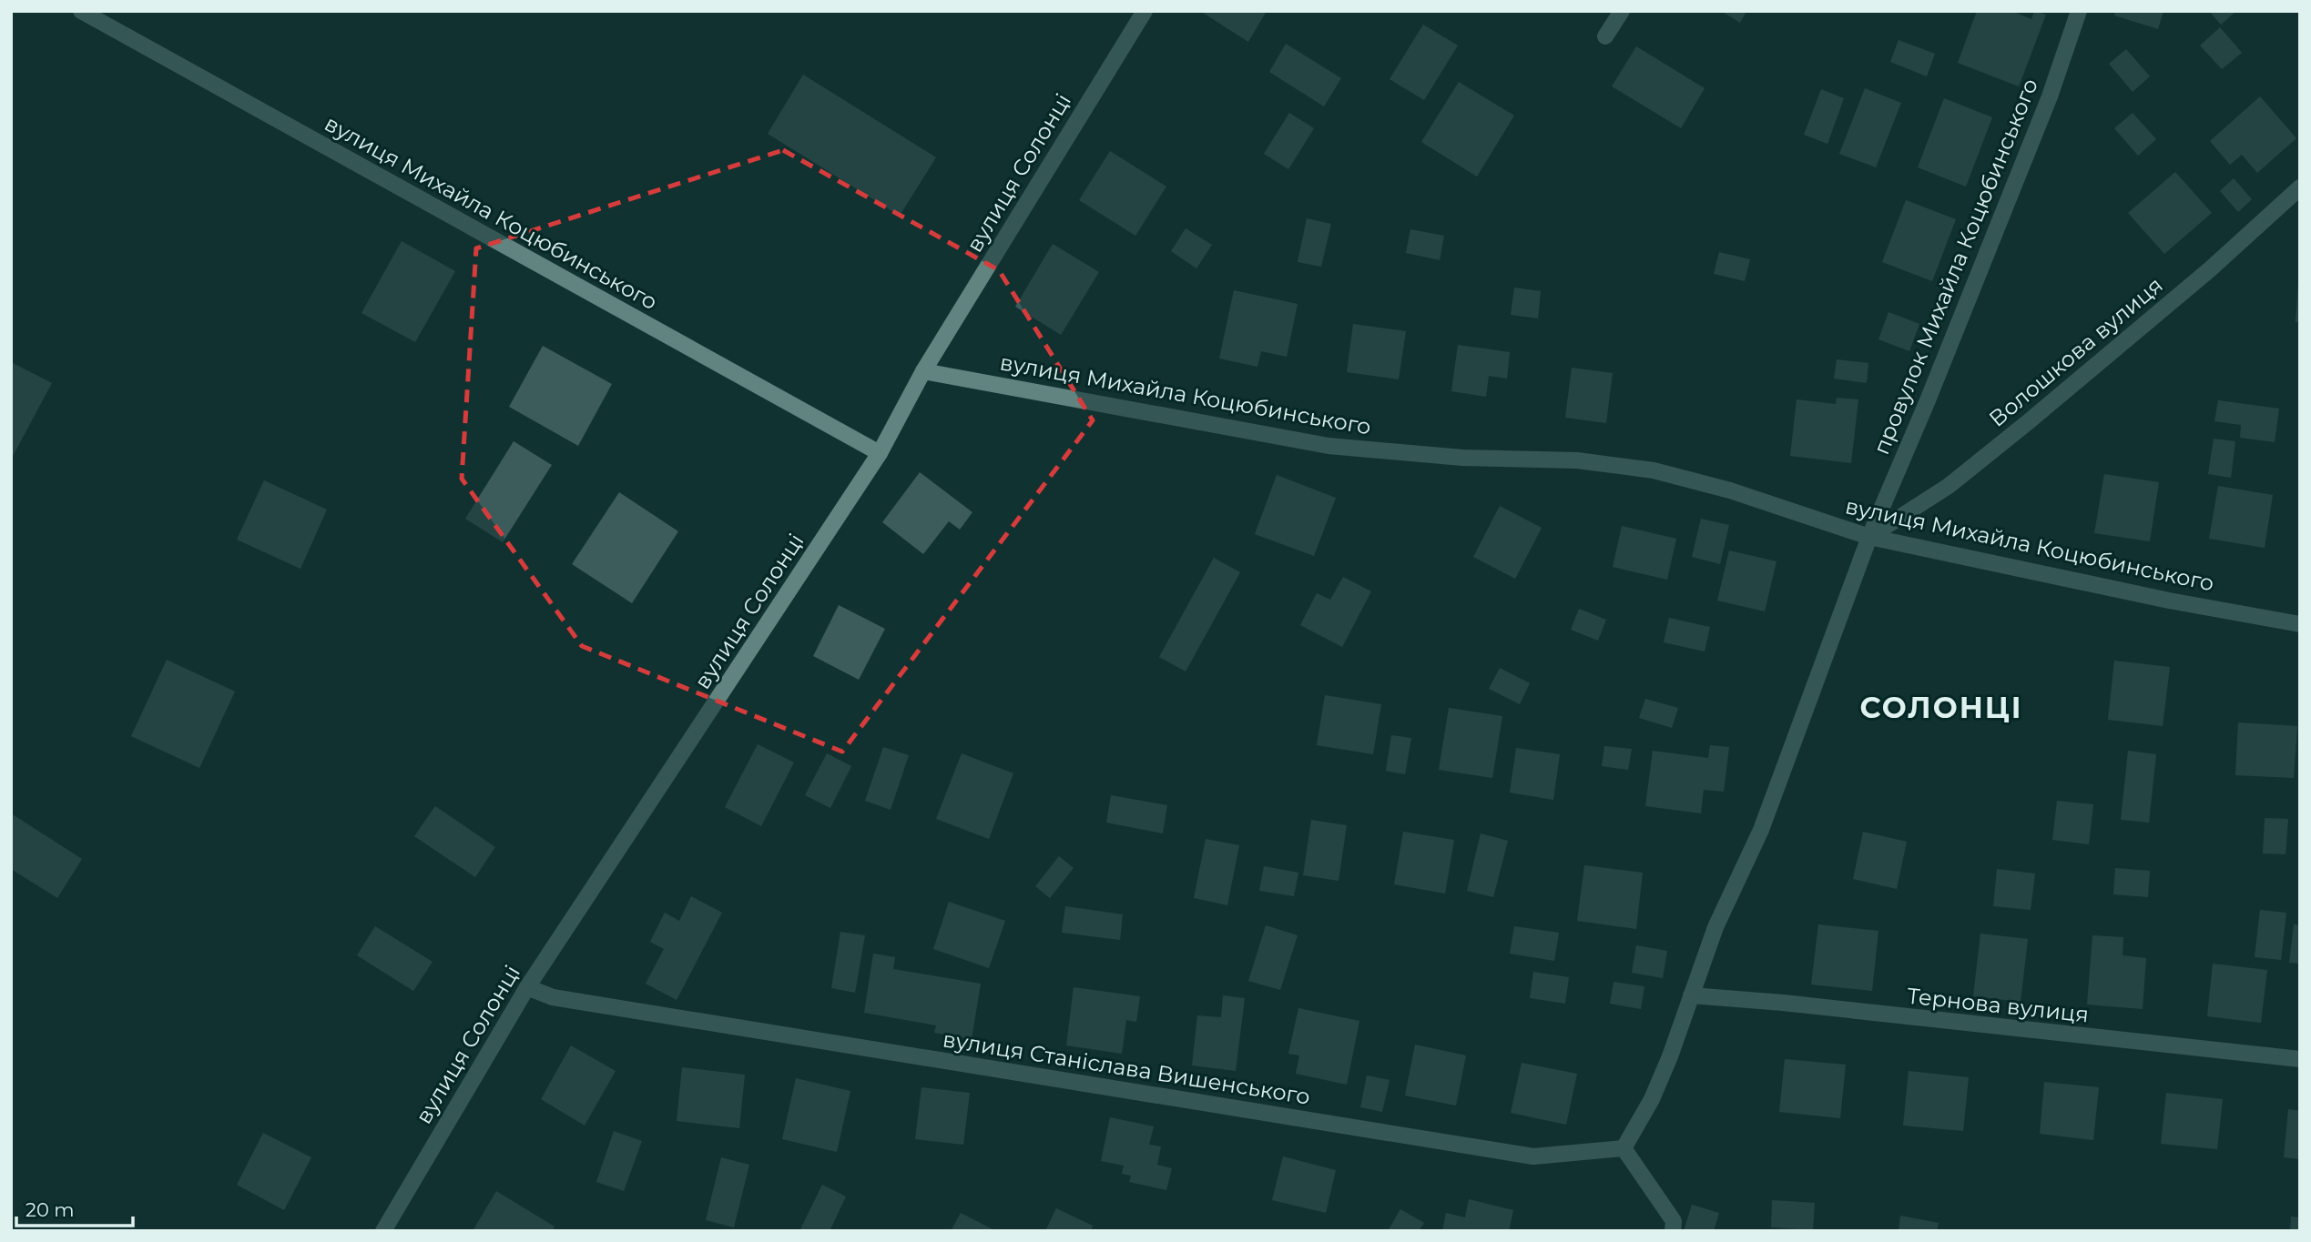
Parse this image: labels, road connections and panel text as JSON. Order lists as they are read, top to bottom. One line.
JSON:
{"streets":{"street":["вулиця Солонці","вулиця Михайла Коцюбинського","провулок Михайла Коцюбинського","Волошкова вулиця","Тернова вулиця","вулиця Станіслава Вишенського"]},"crossings":[["вулиця Солонці","вулиця Михайла Коцюбинського"],["вулиця Солонці","вулиця Станіслава Вишенського"],["вулиця Михайла Коцюбинського","провулок Михайла Коцюбинського"],["вулиця Михайла Коцюбинського","Волошкова вулиця"],["провулок Михайла Коцюбинського","Волошкова вулиця"],["провулок Михайла Коцюбинського","Тернова вулиця"],["провулок Михайла Коцюбинського","вулиця Станіслава Вишенського"]],"districts":["СОЛОНЦІ"],"scale_bar":"20 m"}
